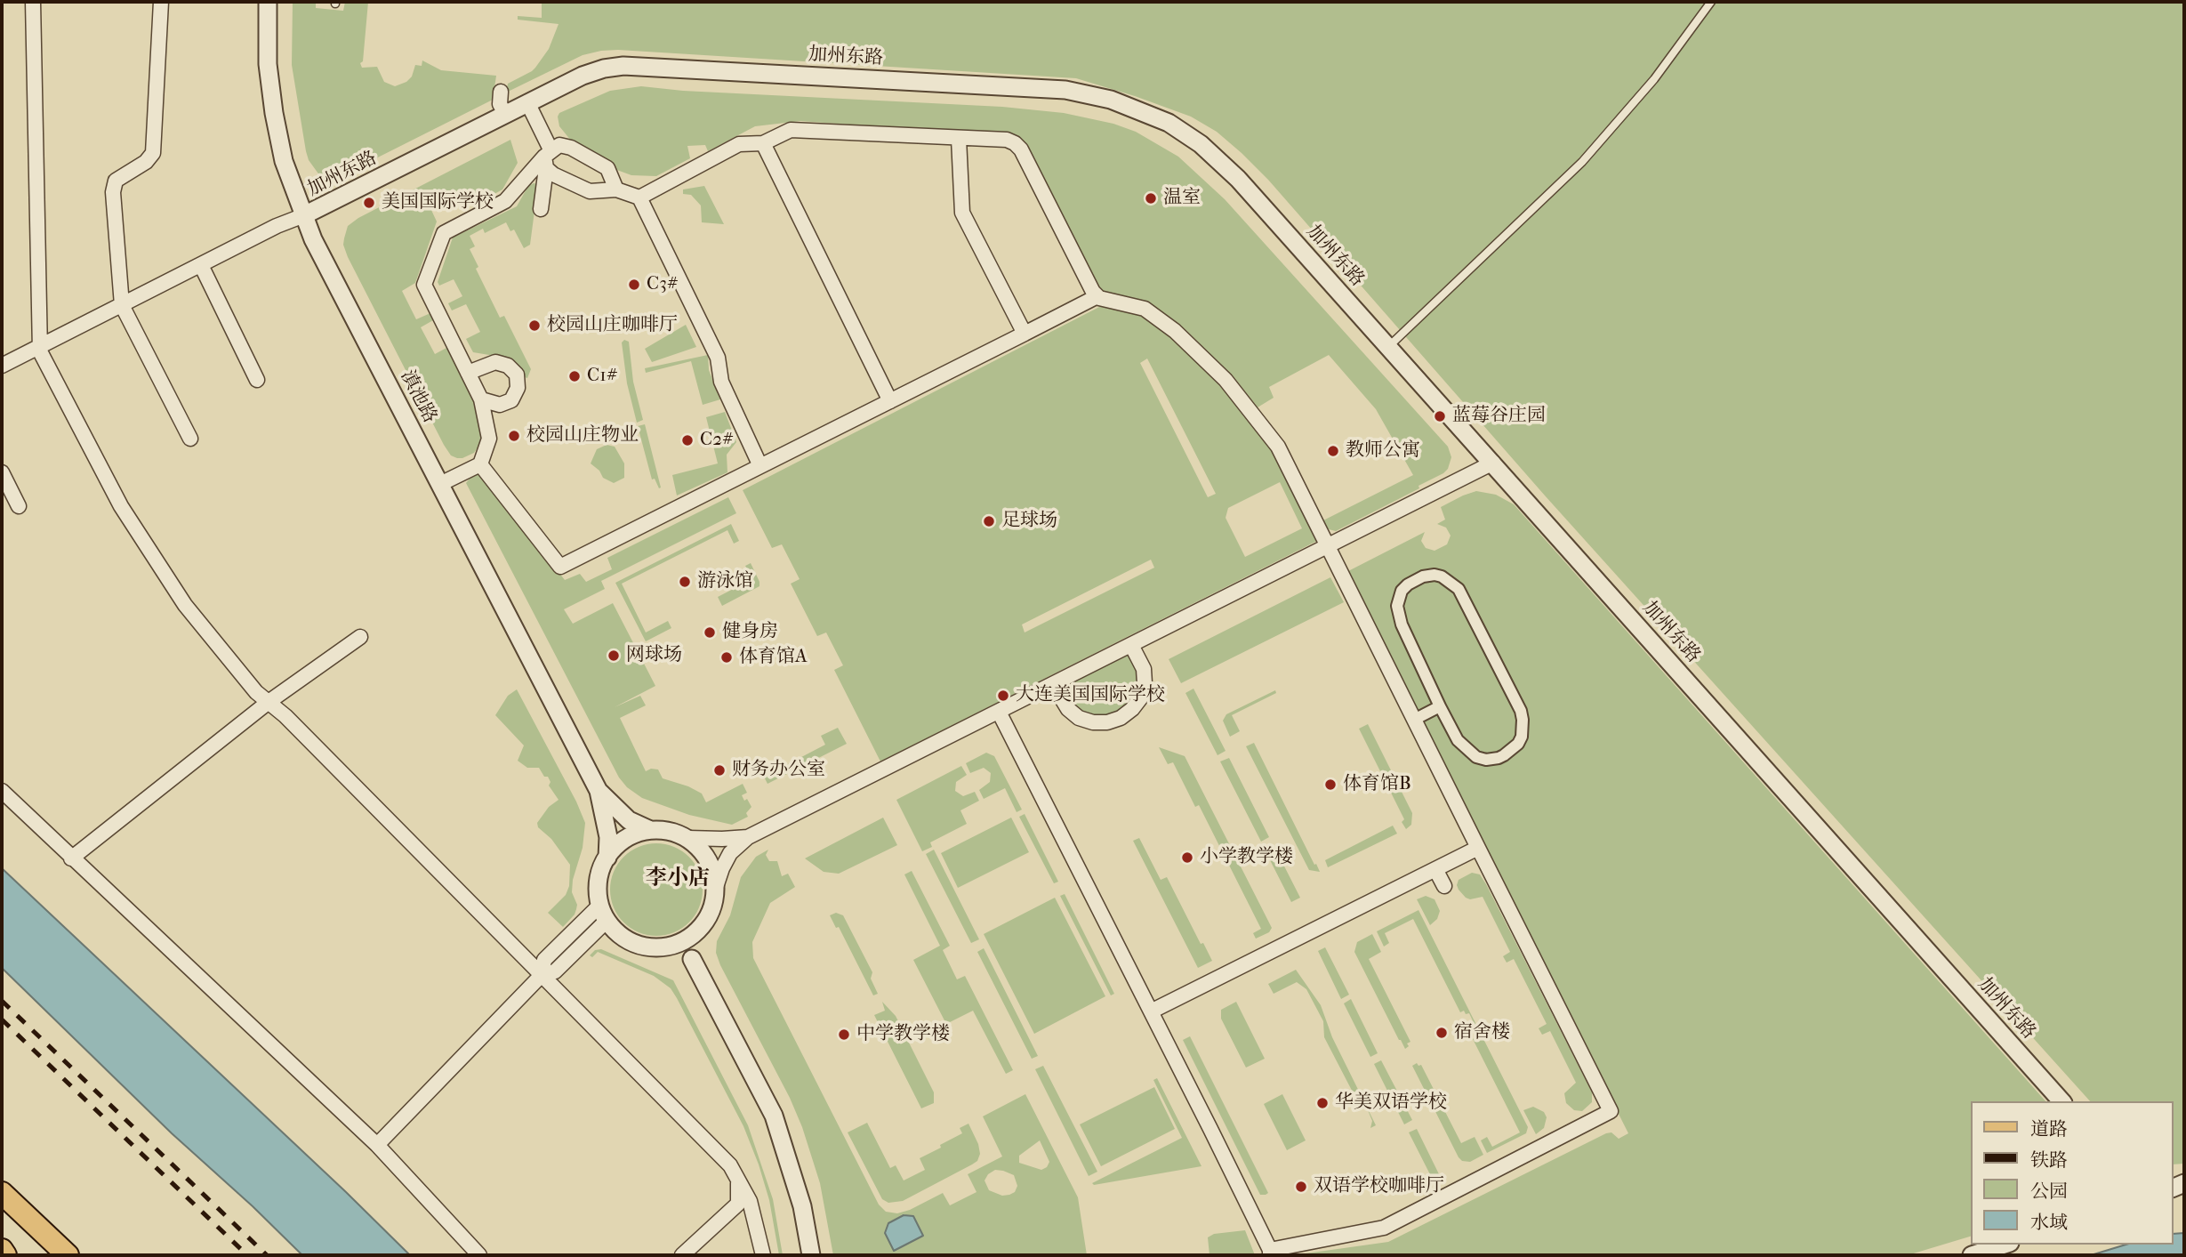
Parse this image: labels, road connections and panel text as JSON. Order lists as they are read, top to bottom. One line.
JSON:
{"streets":{"street":["加州东路","滇池路"]},"crossings":[["加州东路","滇池路"]],"districts":["李小店"],"places":["温室","美国国际学校","C3#","校园山庄咖啡厅","C1#","蓝莓谷庄园","校园山庄物业","C2#","教师公寓","足球场","游泳馆","健身房","网球场","体育馆A","大连美国国际学校","财务办公室","体育馆B","小学教学楼","宿舍楼","中学教学楼","华美双语学校","双语学校咖啡厅"],"legend":["道路","铁路","公园","水域"]}
